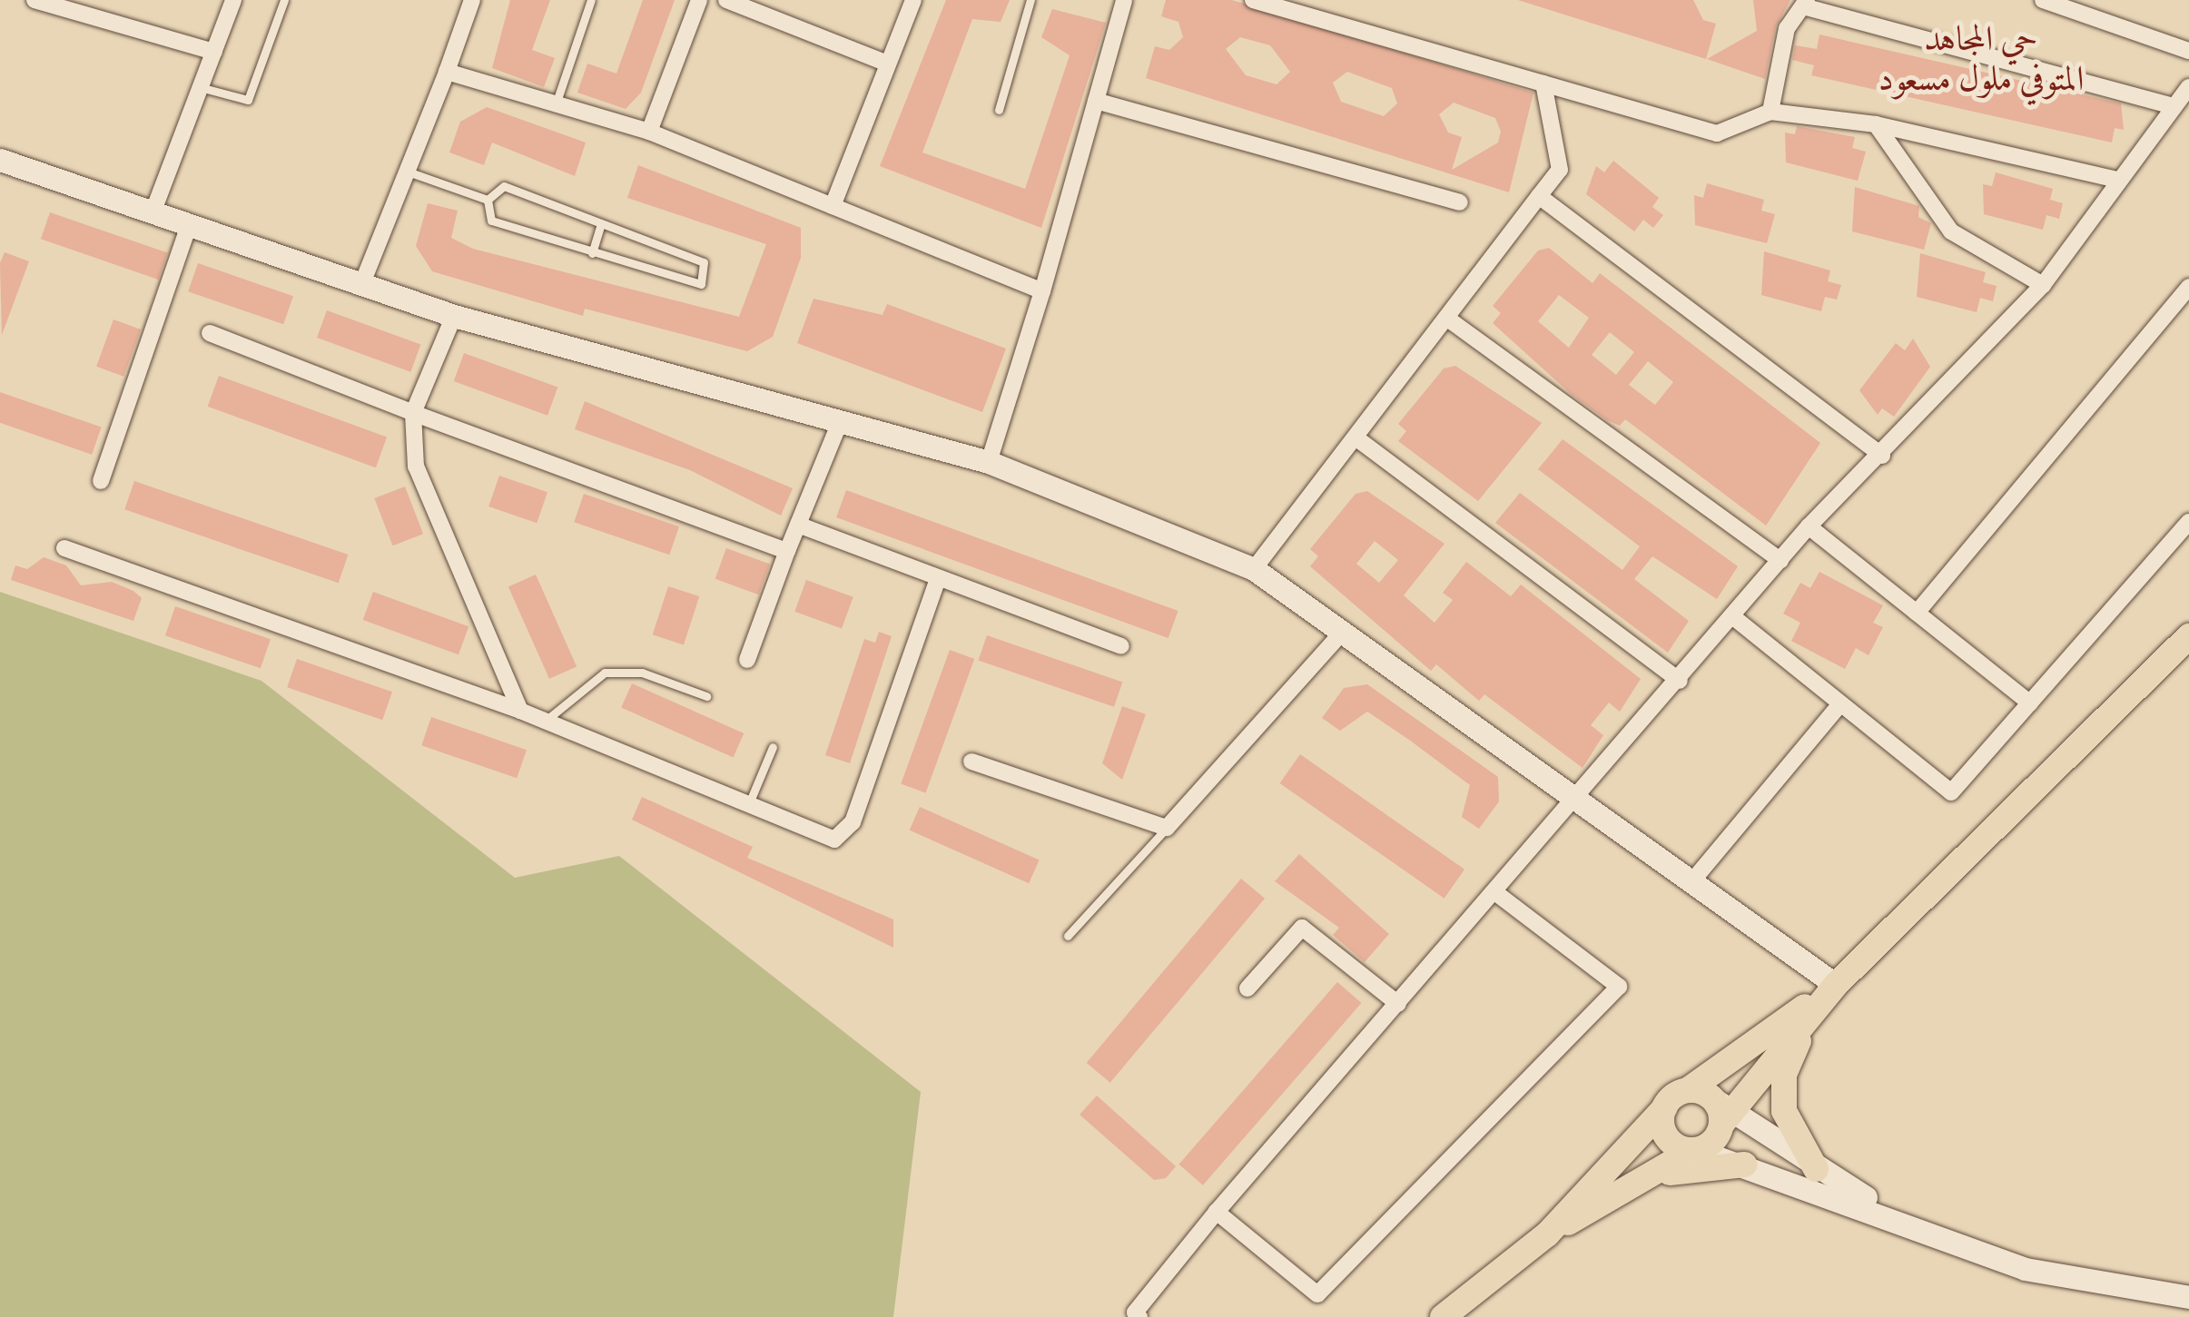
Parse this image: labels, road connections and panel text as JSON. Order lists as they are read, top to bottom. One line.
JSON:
{"districts":["حي المجاهد المتوفي ملول مسعود"]}
